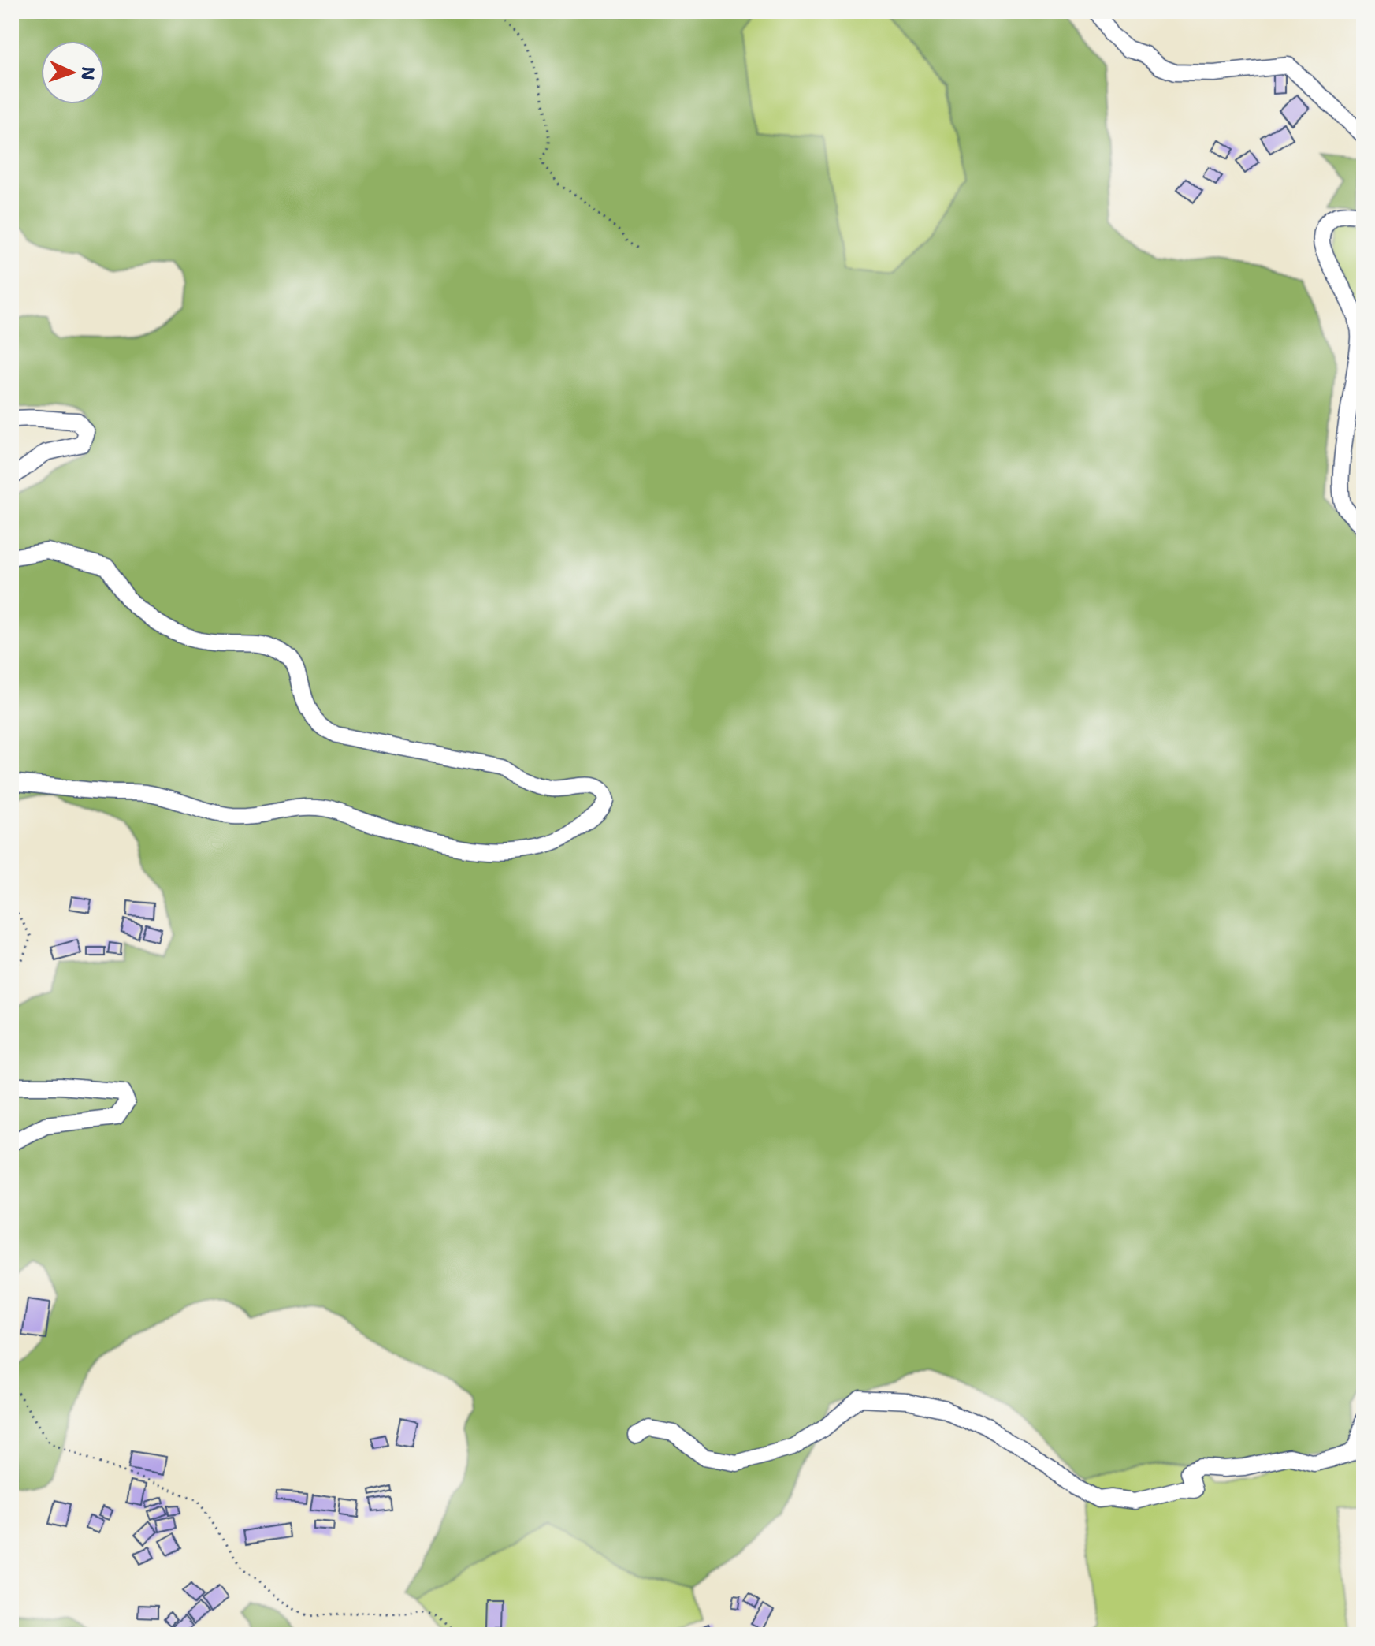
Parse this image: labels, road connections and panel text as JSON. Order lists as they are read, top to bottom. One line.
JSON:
{"north":"right"}
